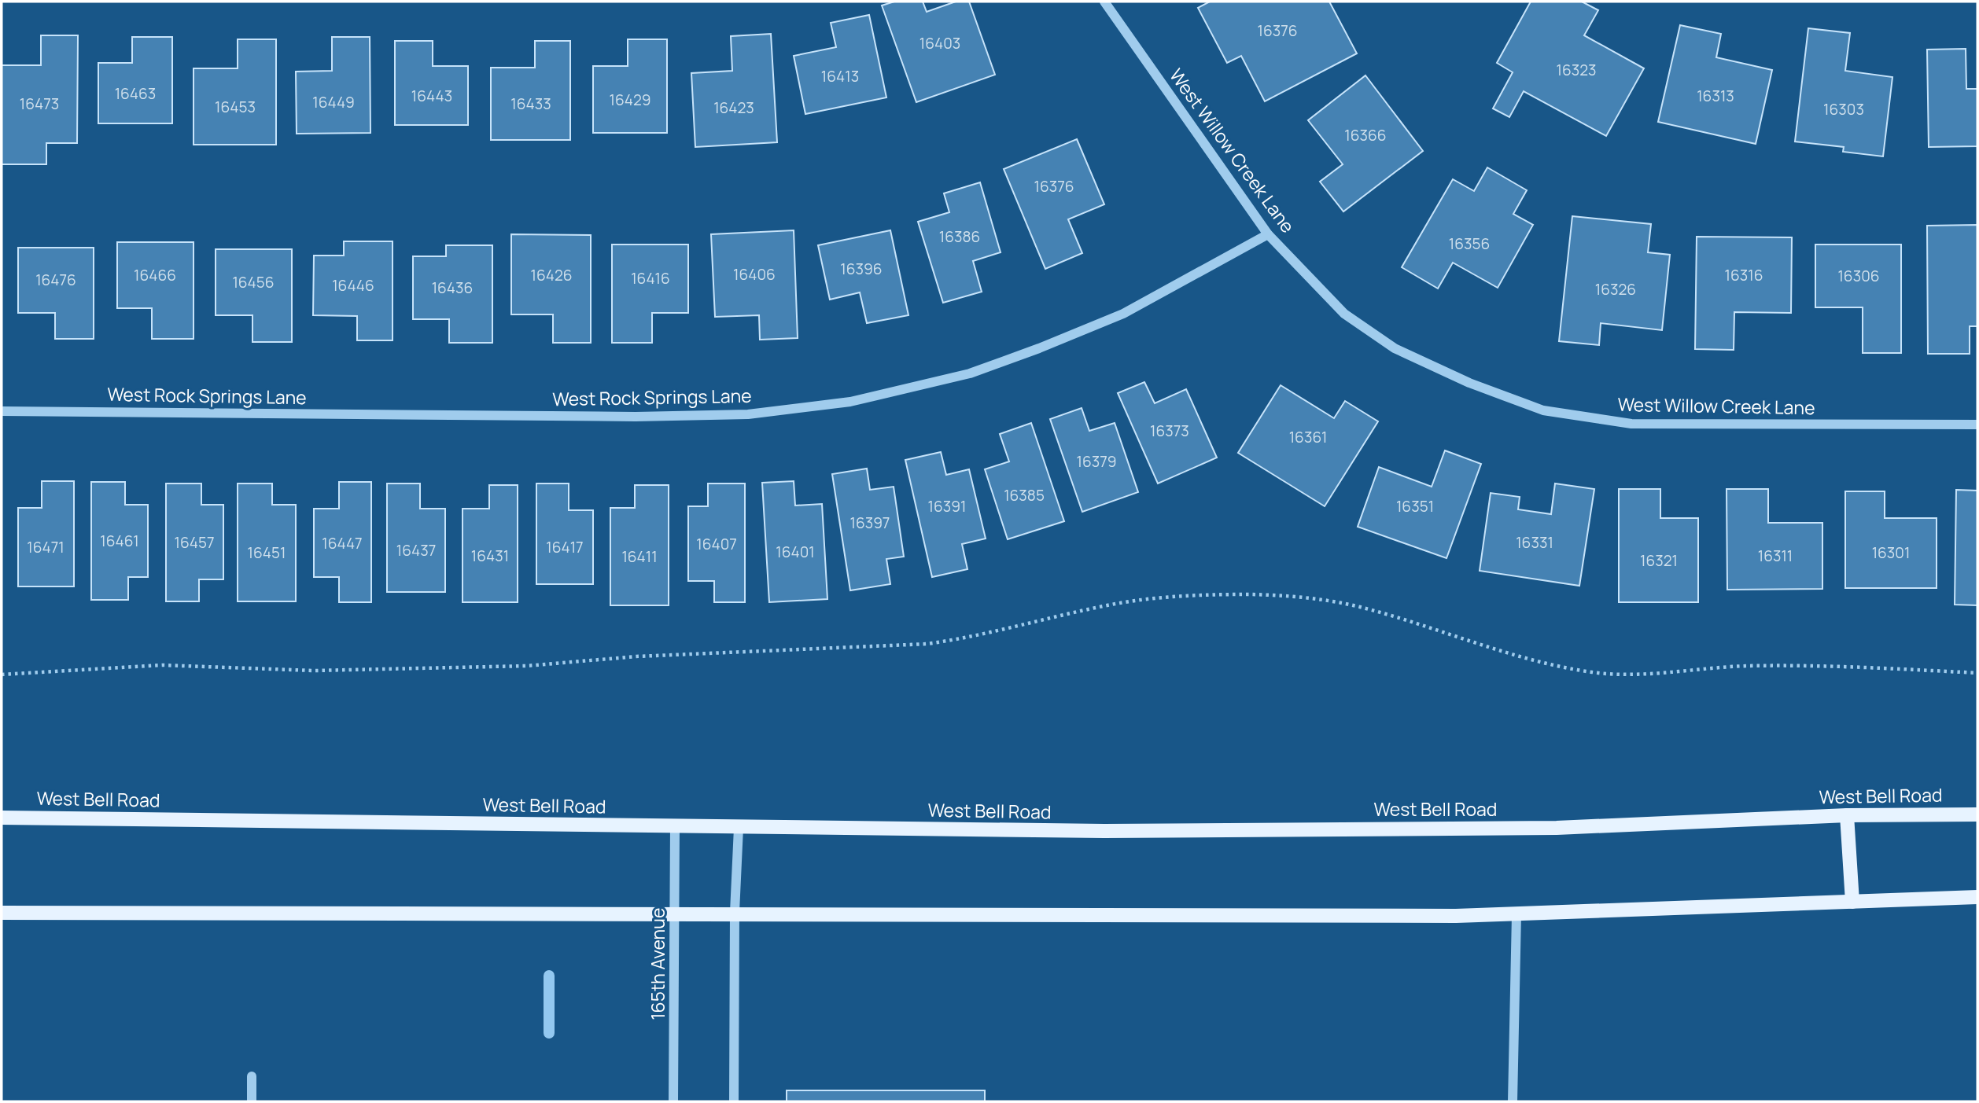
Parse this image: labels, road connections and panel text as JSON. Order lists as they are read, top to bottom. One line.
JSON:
{"streets":{"main road":["West Bell Road"],"street":["West Willow Creek Lane","West Rock Springs Lane","165th Avenue"]},"crossings":[["West Willow Creek Lane","West Rock Springs Lane"],["West Bell Road","165th Avenue"]],"house_numbers":["16376","16403","16323","16413","16463","16443","16313","16429","16449","16473","16433","16453","16423","16303","16366","16376","16386","16356","16396","16406","16466","16426","16316","16306","16416","16476","16456","16446","16436","16326","16373","16361","16379","16385","16391","16351","16397","16461","16457","16331","16447","16407","16471","16417","16437","16401","16451","16301","16431","16311","16411","16321"]}
